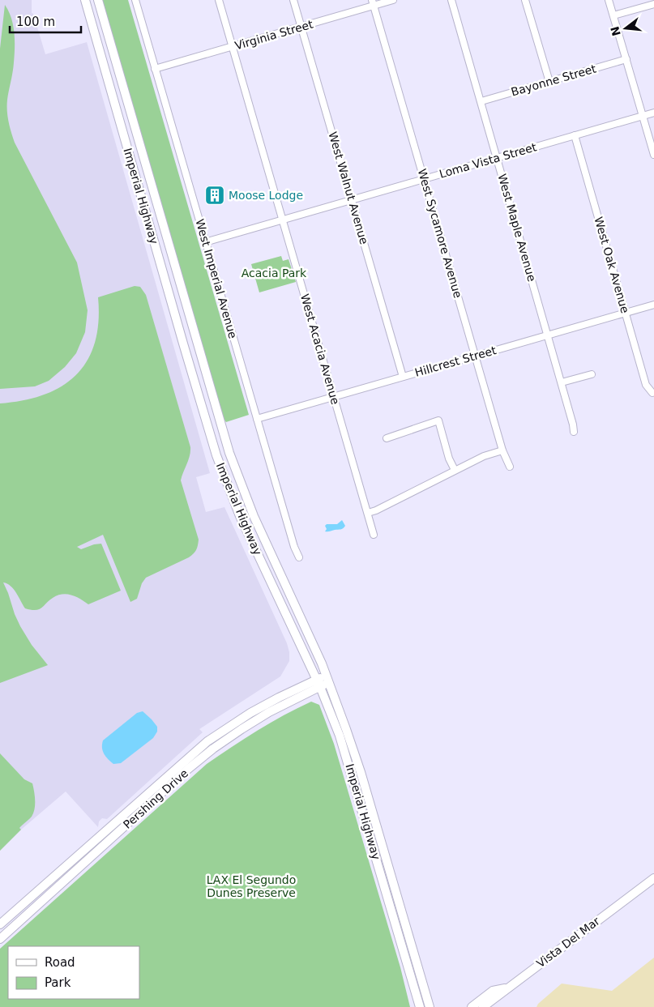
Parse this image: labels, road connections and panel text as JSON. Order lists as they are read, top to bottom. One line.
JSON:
{"streets":{"main road":["Imperial Highway","Pershing Drive","Vista Del Mar"],"street":["Virginia Street","Bayonne Street","Loma Vista Street","West Walnut Avenue","West Maple Avenue","West Sycamore Avenue","West Oak Avenue","West Imperial Avenue","West Acacia Avenue","Hillcrest Street"]},"crossings":[["Virginia Street","West Walnut Avenue"],["Virginia Street","West Sycamore Avenue"],["Virginia Street","West Imperial Avenue"],["Virginia Street","West Acacia Avenue"],["Bayonne Street","West Maple Avenue"],["Loma Vista Street","West Walnut Avenue"],["Loma Vista Street","West Maple Avenue"],["Loma Vista Street","West Sycamore Avenue"],["Loma Vista Street","West Oak Avenue"],["Loma Vista Street","West Imperial Avenue"],["Loma Vista Street","West Acacia Avenue"],["West Walnut Avenue","Hillcrest Street"],["Imperial Highway","Pershing Drive"],["West Maple Avenue","Hillcrest Street"],["West Sycamore Avenue","Hillcrest Street"],["West Oak Avenue","Hillcrest Street"],["West Imperial Avenue","Hillcrest Street"],["West Acacia Avenue","Hillcrest Street"]],"parks":["Acacia Park","LAX El Segundo Dunes Preserve"],"places":{"building":["Moose Lodge"]},"legend":["Road","Park"],"scale_bar":"100 m","north":"left"}
